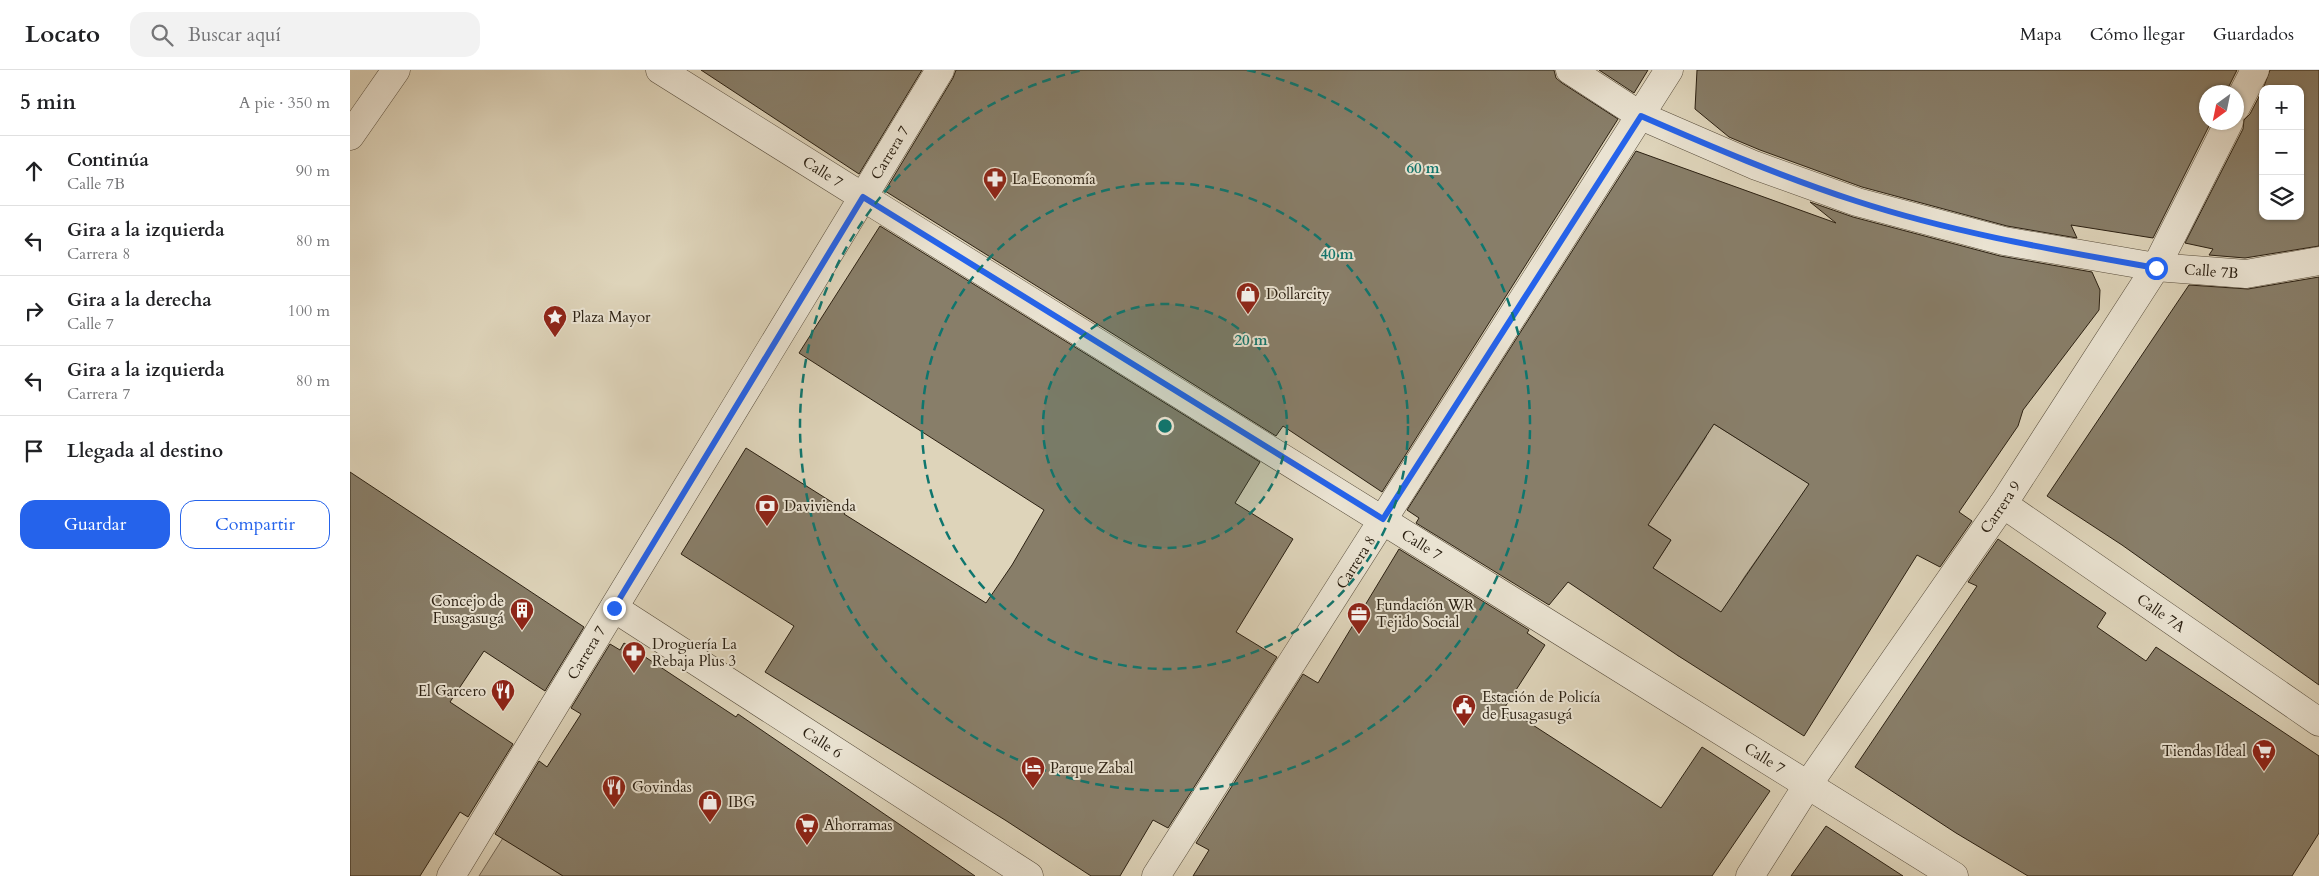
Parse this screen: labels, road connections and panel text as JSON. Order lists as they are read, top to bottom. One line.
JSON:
{"streets":{"street":["Carrera 7","Calle 7","Calle 7B","Carrera 9","Carrera 8","Calle 7A","Calle 6"]},"crossings":[["Carrera 7","Calle 7"],["Carrera 7","Calle 6"],["Calle 7","Carrera 9"],["Calle 7","Carrera 8"],["Calle 7B","Carrera 9"],["Calle 7B","Carrera 8"],["Carrera 9","Calle 7A"]],"places":{"pharmacy":["La Economía","Droguería La Rebaja Plus 3"],"shop":["Dollarcity","IBG"],"place":["Plaza Mayor"],"bank":["Davivienda"],"building":["Concejo de Fusagasugá"],"office":["Fundación WR Tejido Social"],"restaurant":["El Garcero","Govindas"],"public building":["Estación de Policía de Fusagasugá"],"supermarket":["Tiendas Ideal","Ahorramas"],"hotel":["Parque Zabal"]},"north":"bottom left","page":{"header":"Locato","search":"Buscar aquí","nav":["Mapa","Cómo llegar","Guardados"],"heading":["5 min","A pie · 350 m"],"map_buttons":["+","−"],"list":[["Continúa","Calle 7B","90 m"],["Gira a la izquierda","Carrera 8","80 m"],["Gira a la derecha","Calle 7","100 m"],["Gira a la izquierda","Carrera 7","80 m"],"Llegada al destino"],"buttons":["Guardar","Compartir"]},"rings":["60 m","40 m","20 m"]}
